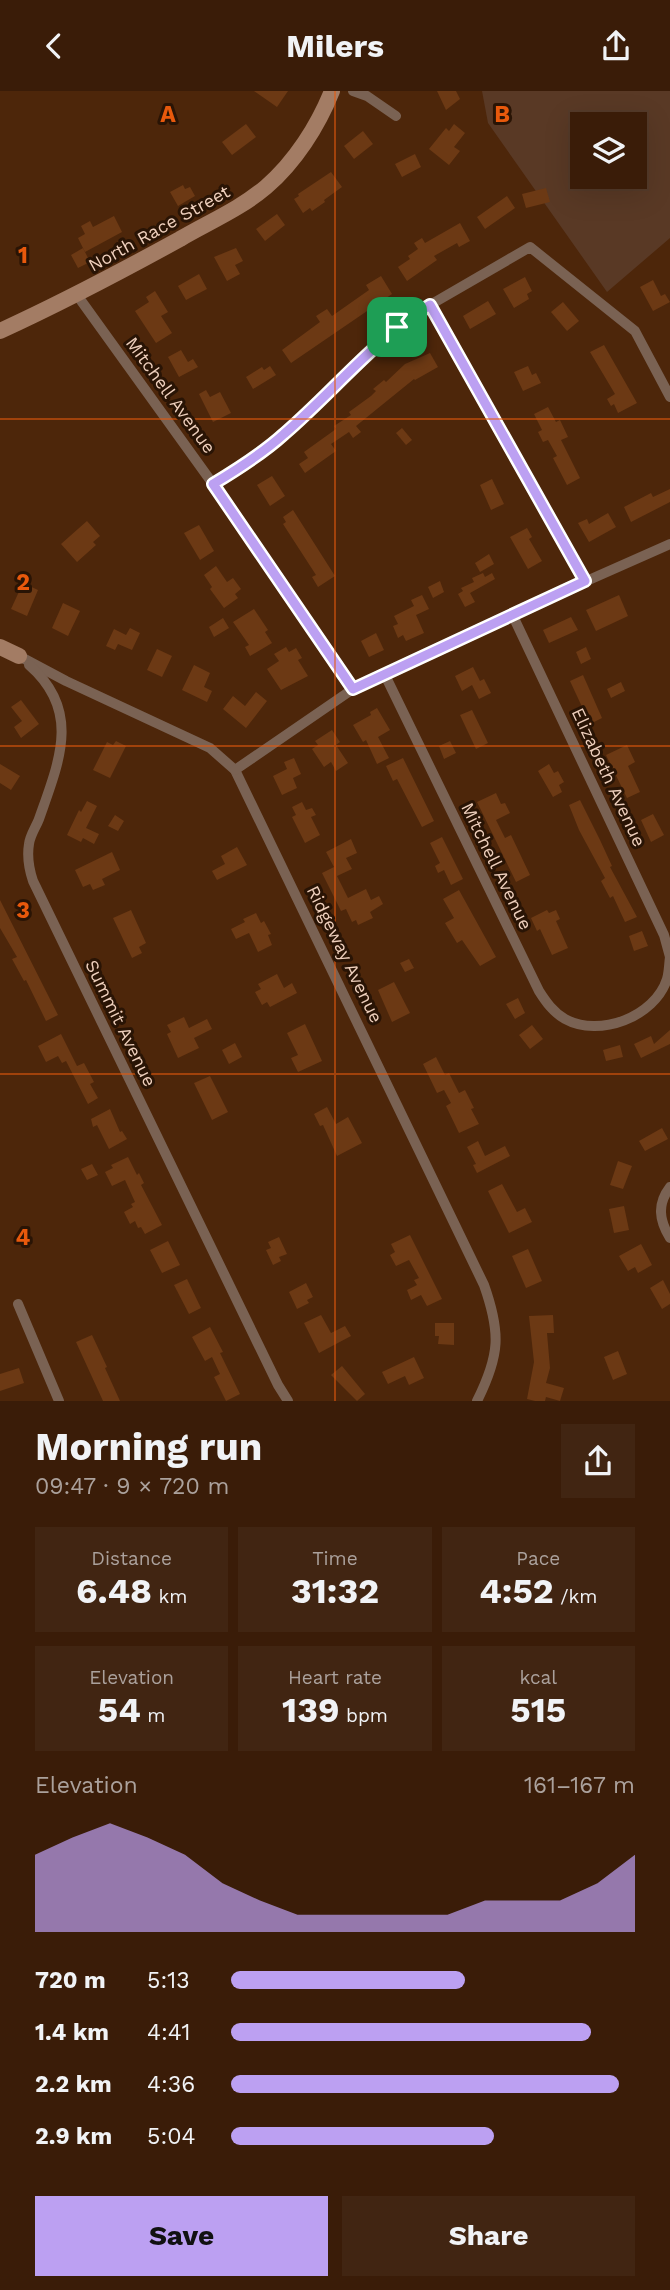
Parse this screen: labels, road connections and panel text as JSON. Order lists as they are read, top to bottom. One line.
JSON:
{"streets":{"street":["North Race Street","Mitchell Avenue","Elizabeth Avenue","Ridgeway Avenue","Summit Avenue"]},"crossings":[["North Race Street","Mitchell Avenue"],["Mitchell Avenue","Elizabeth Avenue"],["Ridgeway Avenue","Summit Avenue"]],"page":{"header":"Milers","heading":["Morning run","09:47 · 9 × 720 m"],"stats":[["Distance","6.48 km"],["Time","31:32"],["Pace","4:52 /km"],["Elevation","54 m"],["Heart rate","139 bpm"],["kcal","515"]],"chart":["Elevation","161–167 m"],"list":[{"name":"720 m","note":"5:13"},{"name":"1.4 km","note":"4:41"},{"name":"2.2 km","note":"4:36"},{"name":"2.9 km","note":"5:04"}],"buttons":["Save","Share"]},"grid":{"columns":["A","B"],"rows":["1","2","3","4"]}}
